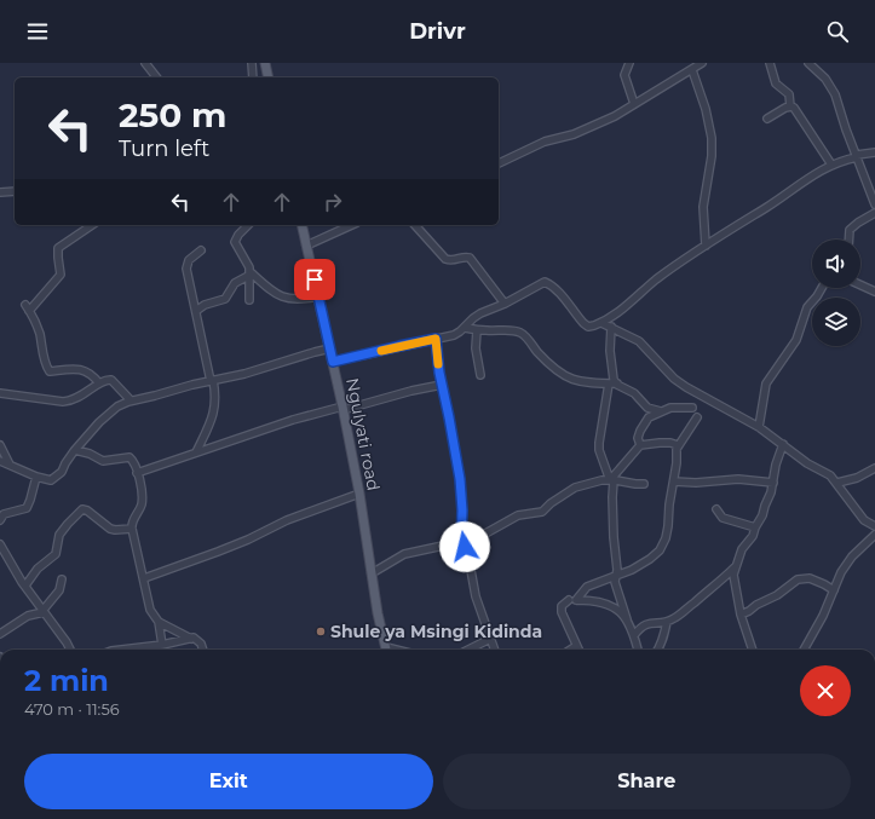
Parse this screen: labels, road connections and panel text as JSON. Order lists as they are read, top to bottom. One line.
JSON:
{"streets":{"main road":["Ngulyati road"]},"places":["Shule ya Msingi Kidinda"],"page":{"header":"Drivr","turn":["250 m","Turn left"],"heading":["2 min","470 m · 11:56"],"buttons":["Exit","Share"]}}
